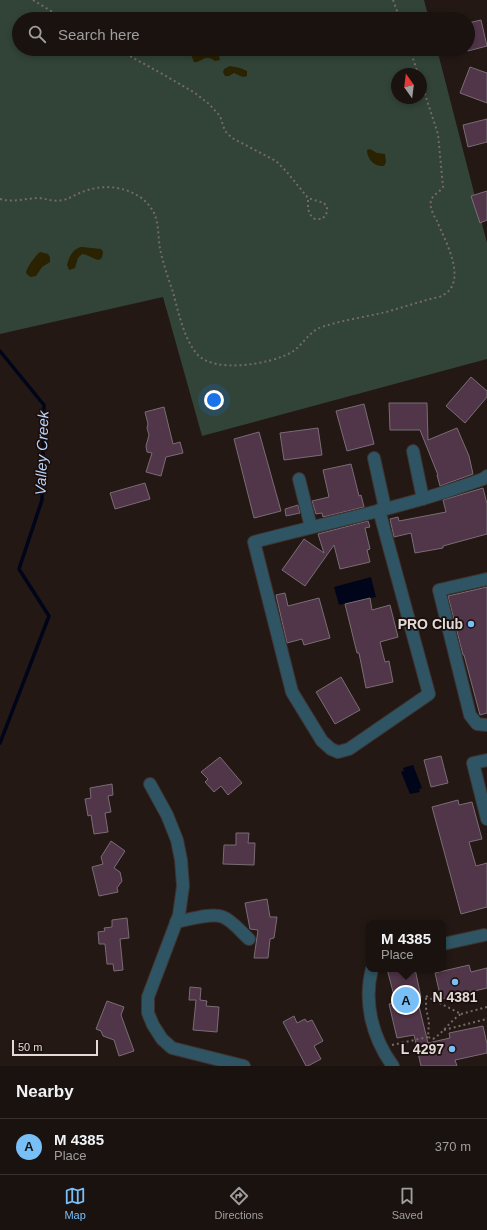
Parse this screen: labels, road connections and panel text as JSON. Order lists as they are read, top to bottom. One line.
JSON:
{"water":["Valley Creek"],"places":["PRO Club","N 4381","L 4297"],"scale_bar":"50 m","north":"top","page":{"search":"Search here","popup":["M 4385","Place"],"pins":"A","scale":"50 m","heading":"Nearby","list":[{"mark":"A","name":"M 4385","note":"Place","value":"370 m"}],"nav":["Map","Directions","Saved"]}}
